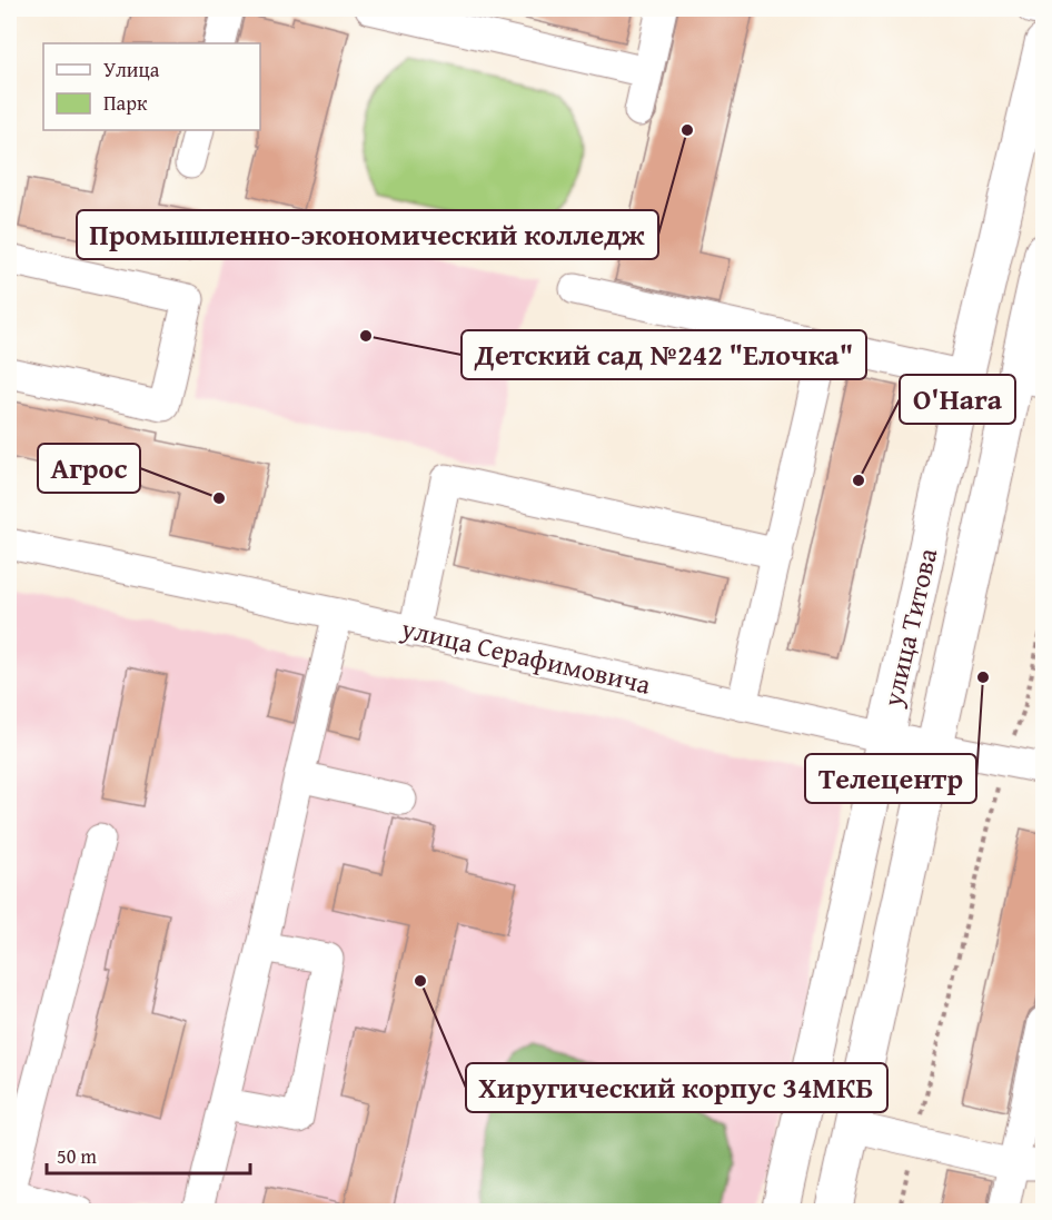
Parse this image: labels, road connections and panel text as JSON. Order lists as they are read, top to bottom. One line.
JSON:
{"streets":{"main road":["улица Титова"],"street":["улица Серафимовича"]},"crossings":[["улица Титова","улица Серафимовича"]],"places":["Промышленно-экономический колледж","Детский сад №242 \"Елочка\"","O'Hara","Агрос","Телецентр","Хиругический корпус 34МКБ"],"legend":["Улица","Парк"],"scale_bar":"50 m"}
